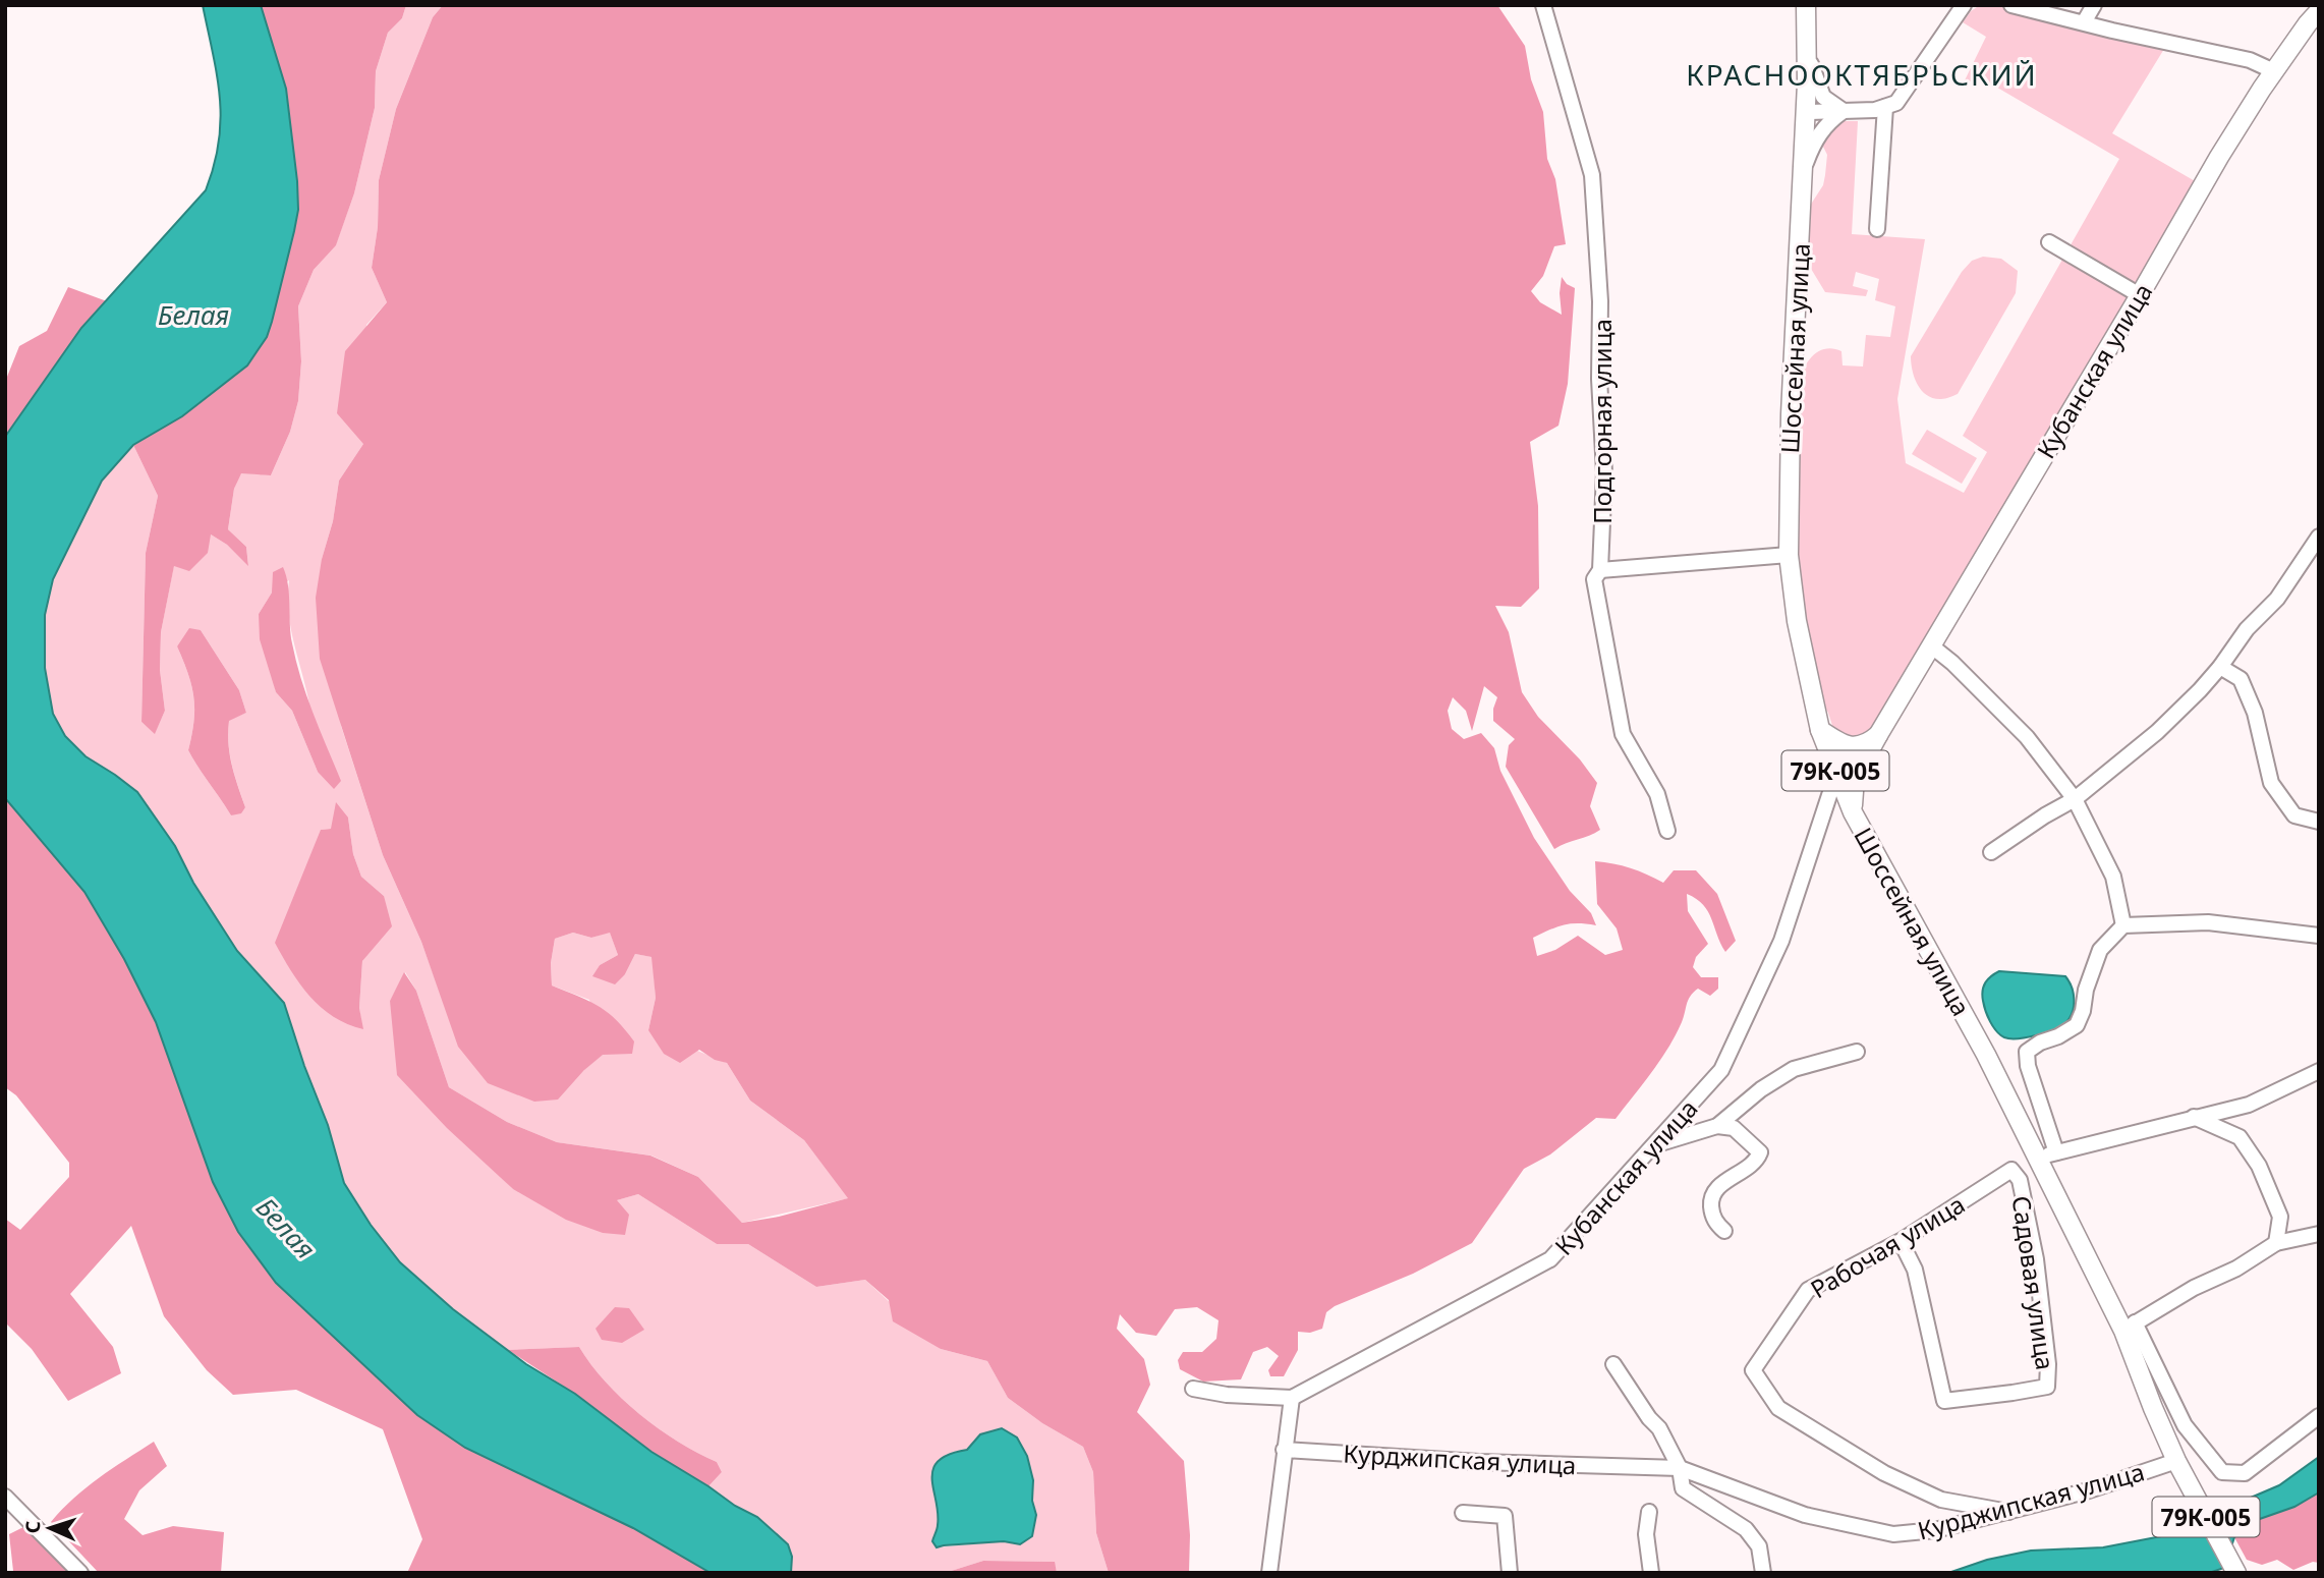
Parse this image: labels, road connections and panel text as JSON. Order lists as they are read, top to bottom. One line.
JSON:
{"streets":{"main road":["Шоссейная улица","Кубанская улица","79К-005"],"street":["Подгорная улица","Рабочая улица","Садовая улица","Курджипская улица"]},"crossings":[["Шоссейная улица","Кубанская улица"],["Шоссейная улица","Курджипская улица"],["Рабочая улица","Садовая улица"],["Рабочая улица","Курджипская улица"]],"districts":["КРАСНООКТЯБРЬСКИЙ"],"water":["Белая"],"north":"left"}
